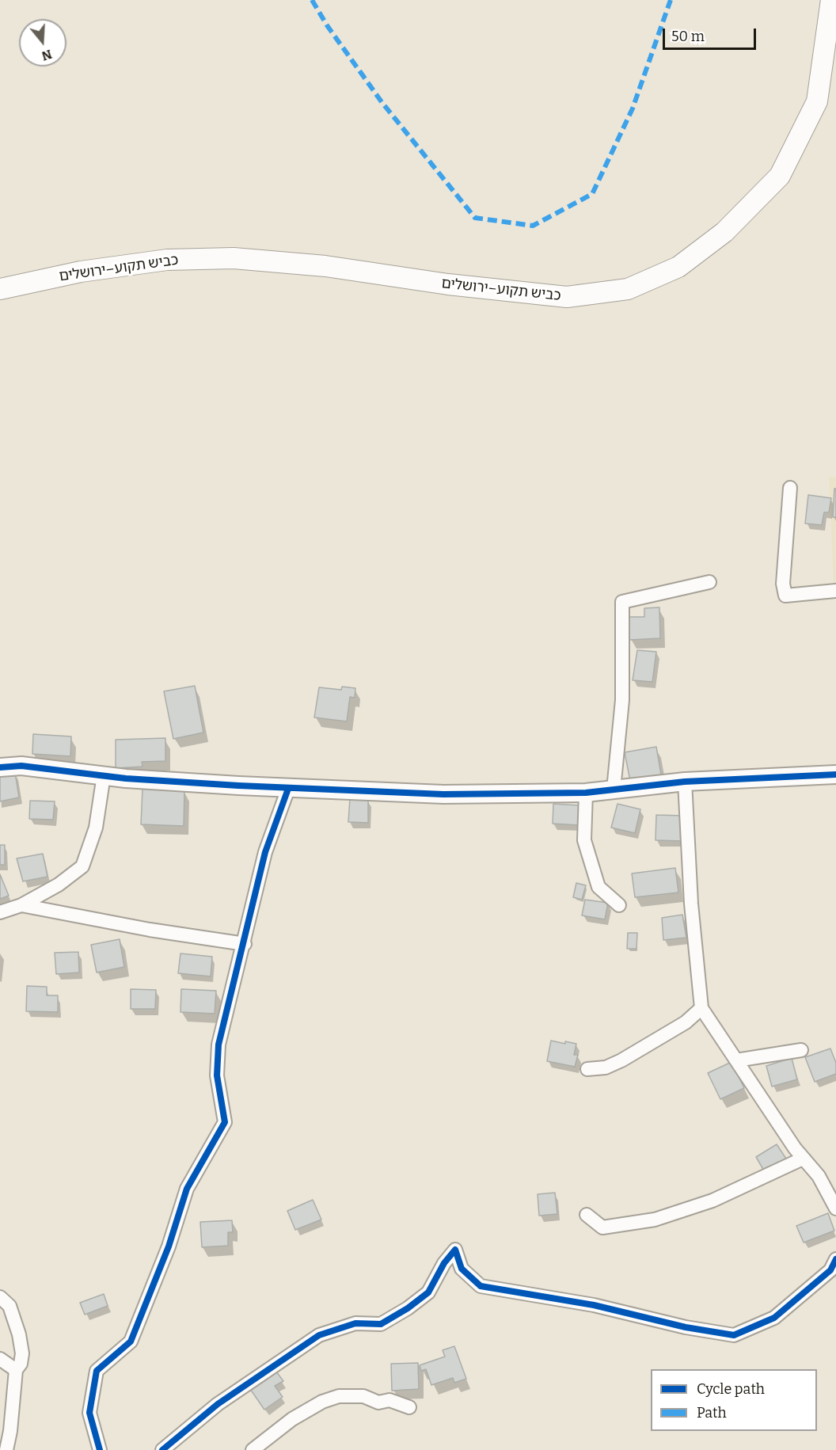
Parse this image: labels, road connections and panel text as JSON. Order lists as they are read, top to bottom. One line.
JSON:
{"streets":{"main road":["כביש תקוע–ירושלים"]},"legend":["Cycle path","Path"],"scale_bar":"50 m","north":"bottom"}
